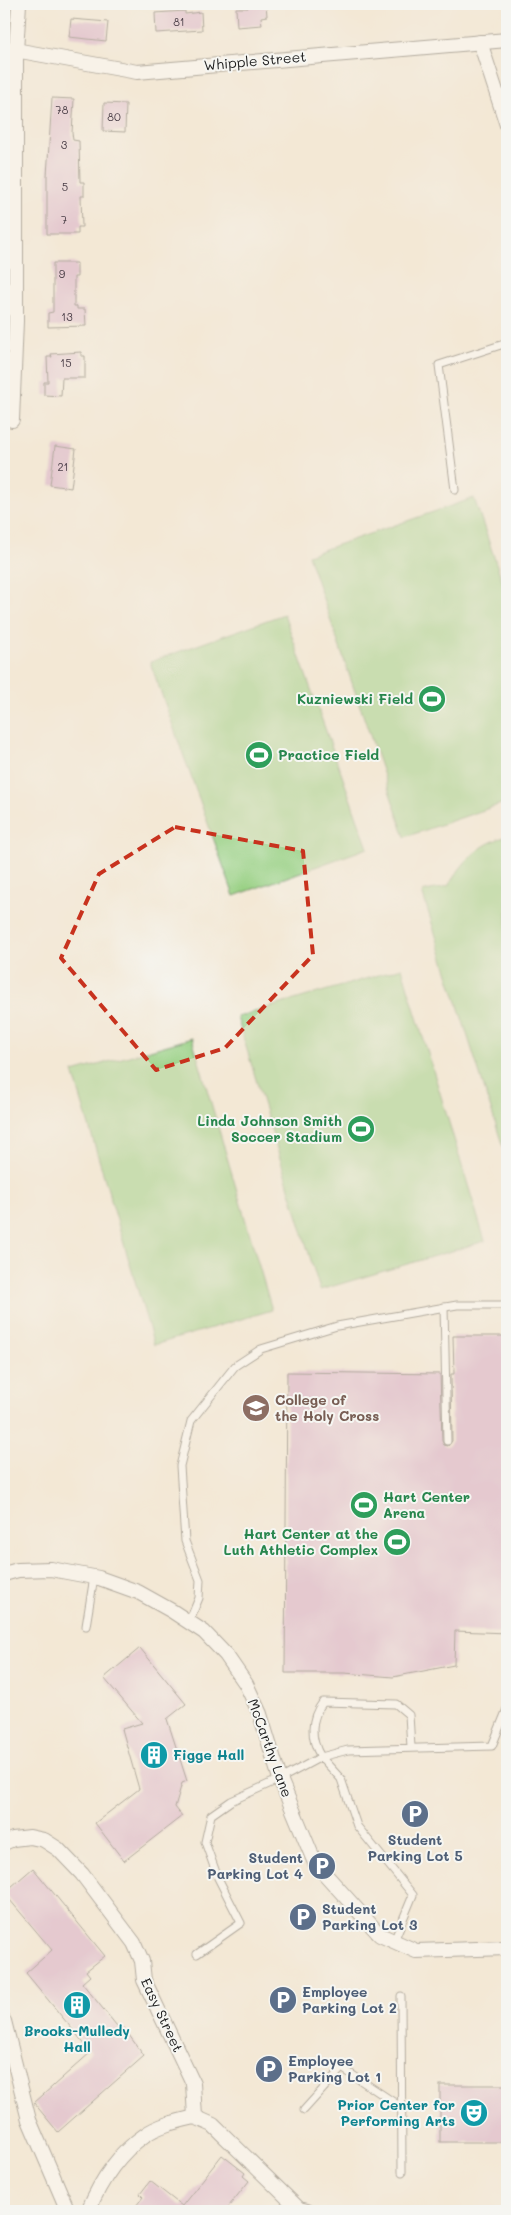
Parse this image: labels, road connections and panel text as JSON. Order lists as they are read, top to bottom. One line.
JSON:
{"streets":{"street":["Whipple Street","McCarthy Lane","Easy Street"]},"places":{"sports":["Kuzniewski Field","Practice Field","Linda Johnson Smith Soccer Stadium","Hart Center Arena","Hart Center at the Luth Athletic Complex"],"school or university":["College of the Holy Cross"],"building":["Figge Hall","Brooks-Mulledy Hall"],"parking":["Student Parking Lot 5","Student Parking Lot 4","Student Parking Lot 3","Employee Parking Lot 2","Employee Parking Lot 1"],"theatre":["Prior Center for Performing Arts"]},"house_numbers":["81","78","80","3","5","7","9","13","15","21"]}
